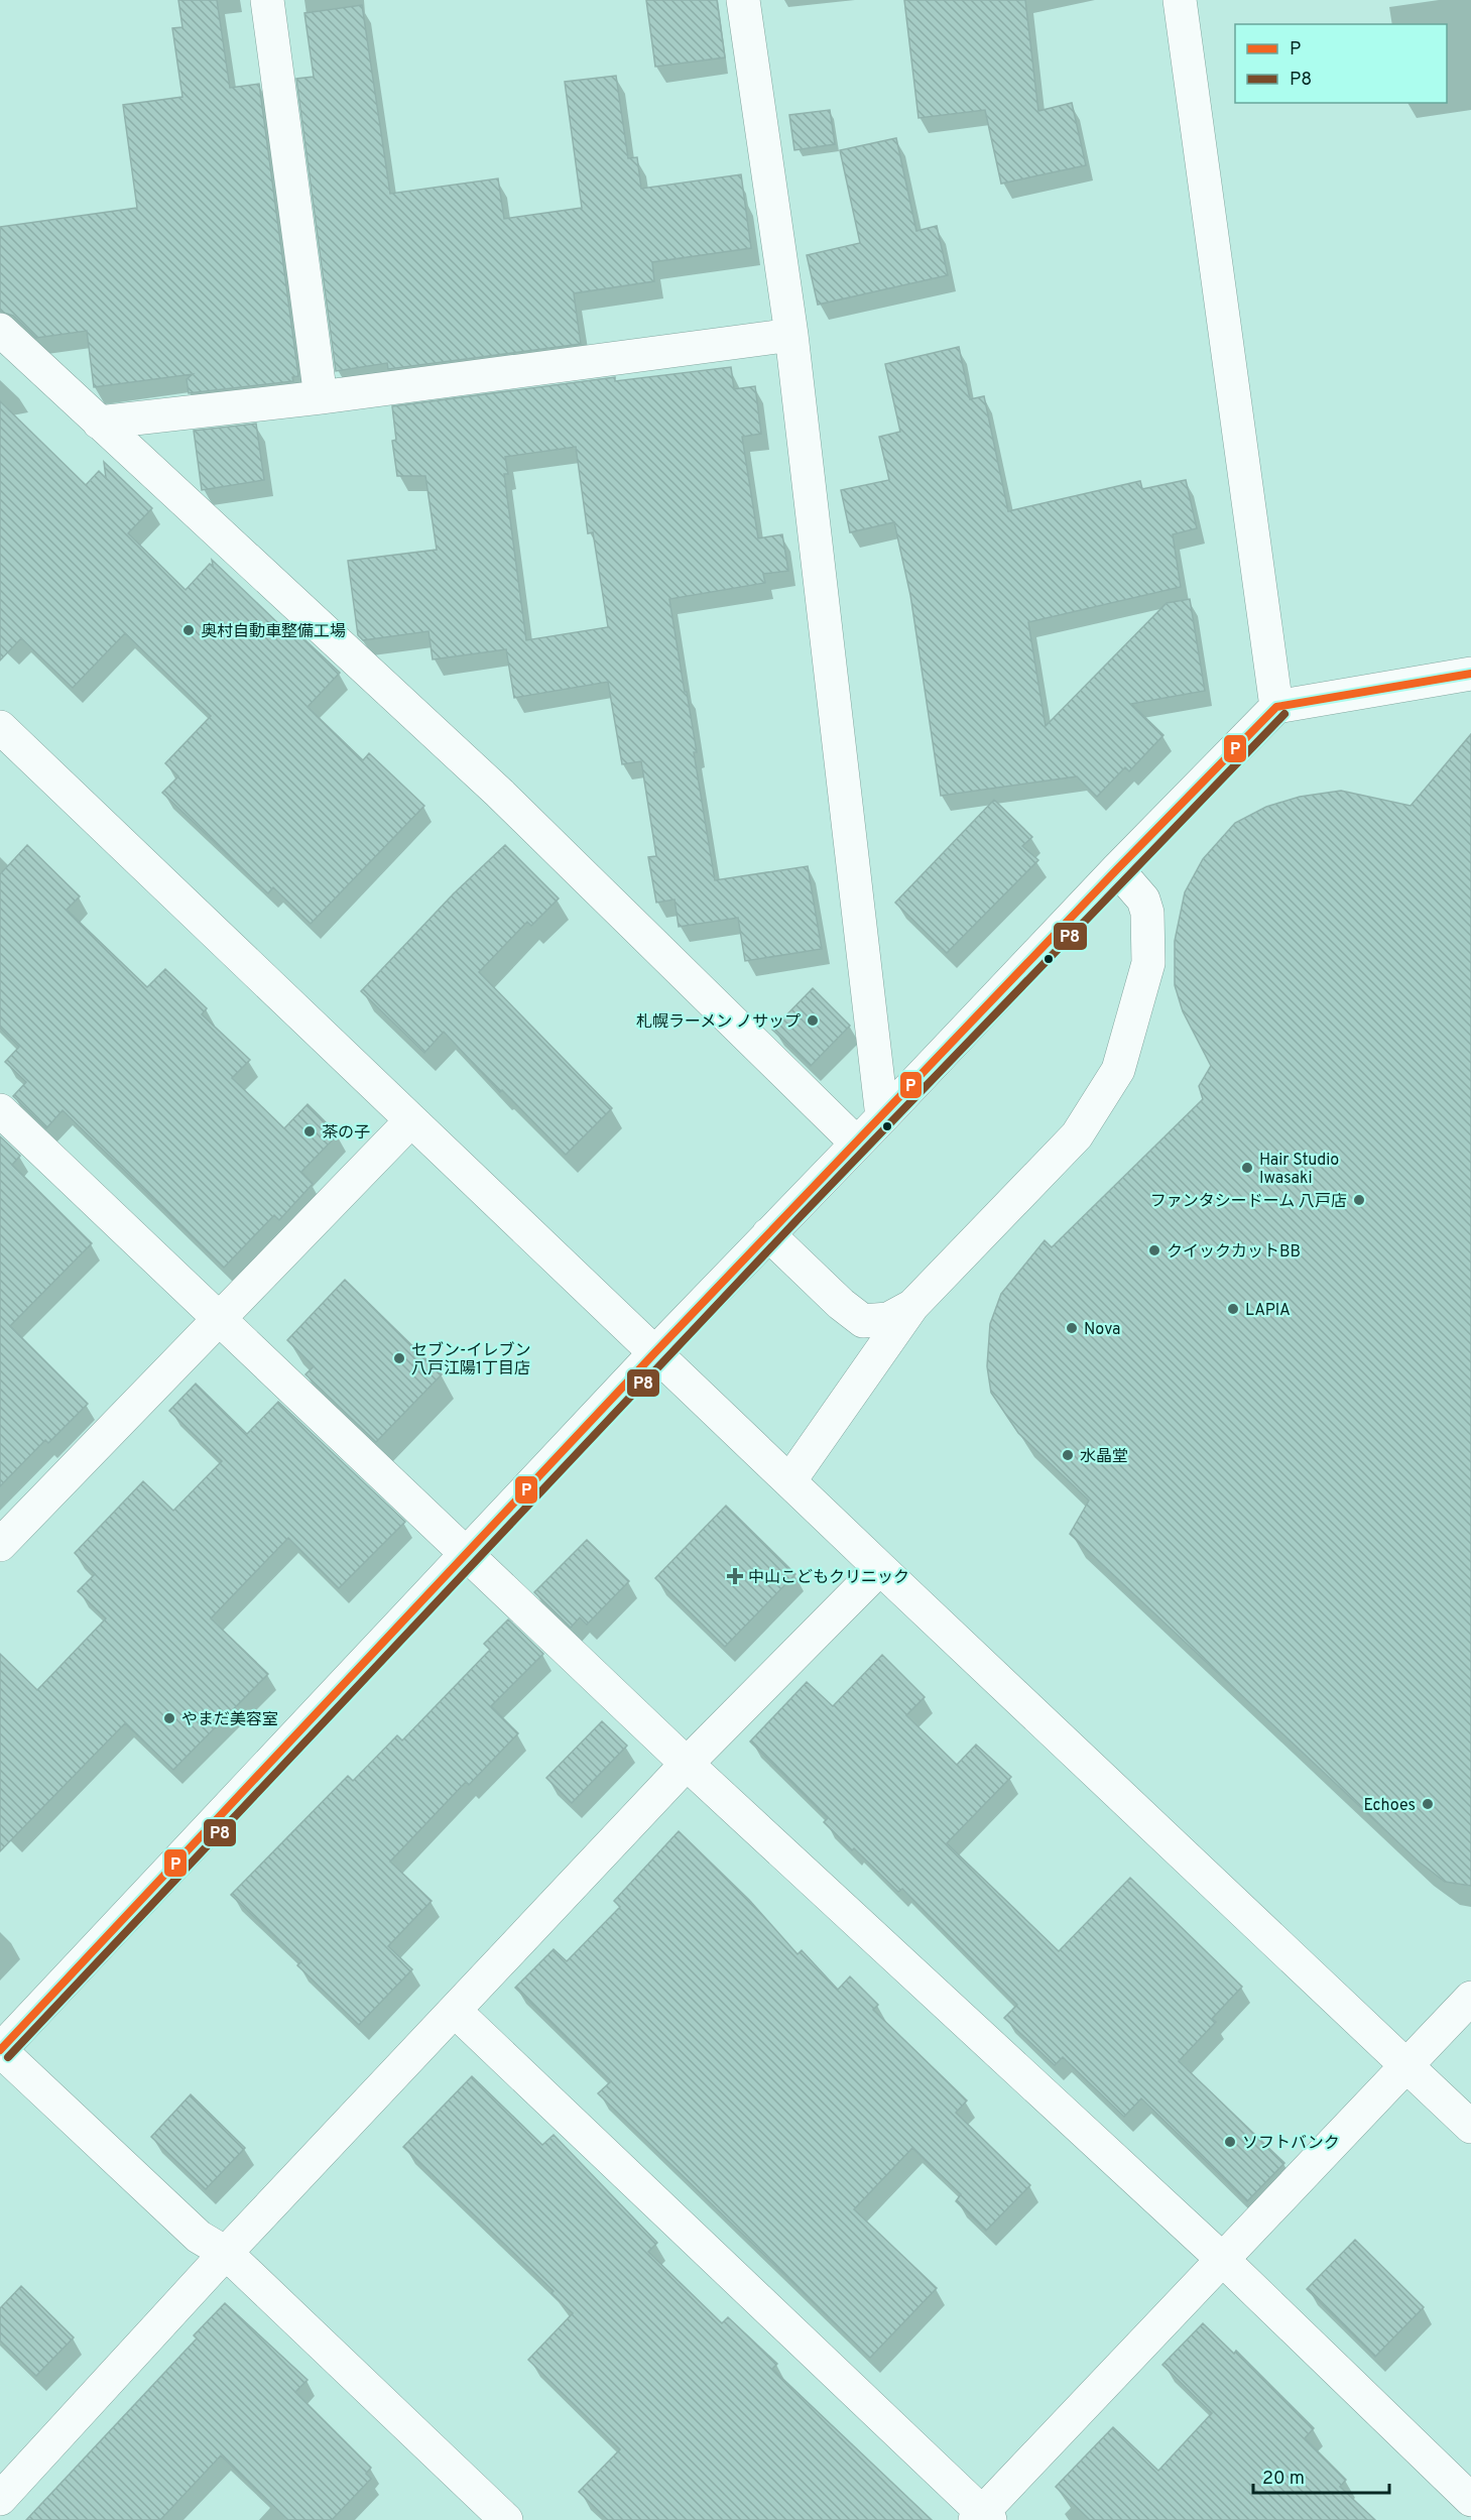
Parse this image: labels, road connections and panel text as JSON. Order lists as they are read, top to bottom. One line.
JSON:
{"places":{"other":["奥村自動車整備工場","札幌ラーメン ノサップ","茶の子","Hair Studio Iwasaki","ファンタシードーム 八戸店","クイックカットBB","LAPIA","Nova","セブン-イレブン 八戸江陽1丁目店","水晶堂","やまだ美容室","Echoes","ソフトバンク"],"health":["中山こどもクリニック"]},"lines":["transit line P","transit line P8"],"legend":["P","P8"],"scale_bar":"20 m"}
